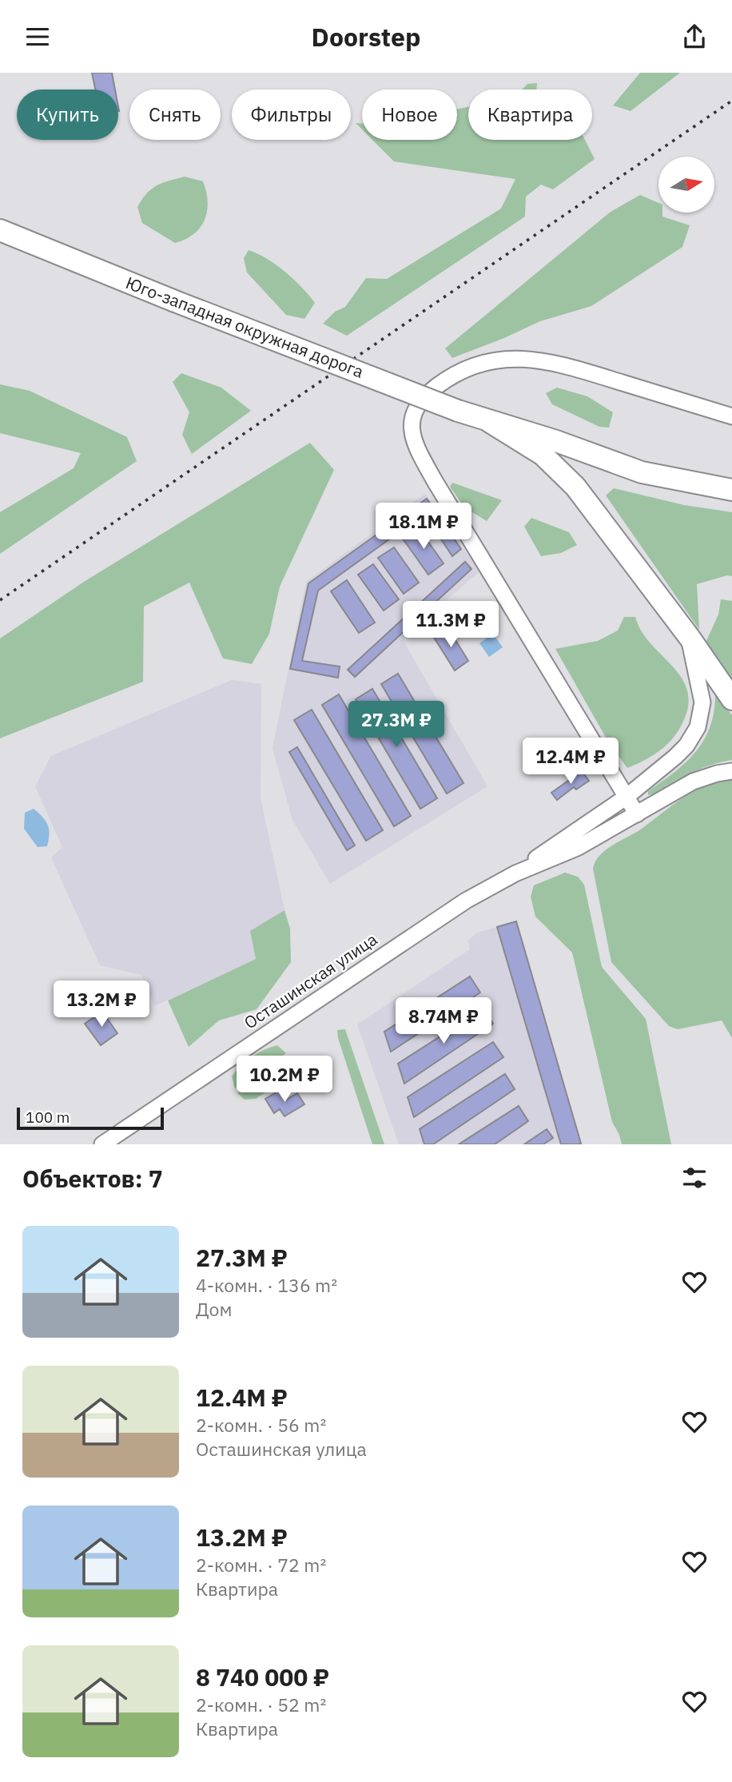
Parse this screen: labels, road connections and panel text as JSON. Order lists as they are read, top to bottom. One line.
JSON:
{"streets":{"highway":["Юго-западная окружная дорога"],"street":["Осташинская улица"]},"scale_bar":"100 m","north":"right","page":{"header":"Doorstep","chip":["Купить","Снять","Фильтры","Новое","Квартира"],"price":["18.1M ₽","11.3M ₽","27.3M ₽","12.4M ₽","13.2M ₽","8.74M ₽","10.2M ₽"],"scale":"100 m","heading":"Объектов: 7","list":[{"name":"27.3M ₽","note":"4-комн. · 136 m² · Дом"},{"name":"12.4M ₽","note":"2-комн. · 56 m² · Осташинская улица"},{"name":"13.2M ₽","note":"2-комн. · 72 m² · Квартира"},{"name":"8 740 000 ₽","note":"2-комн. · 52 m² · Квартира"}]}}
